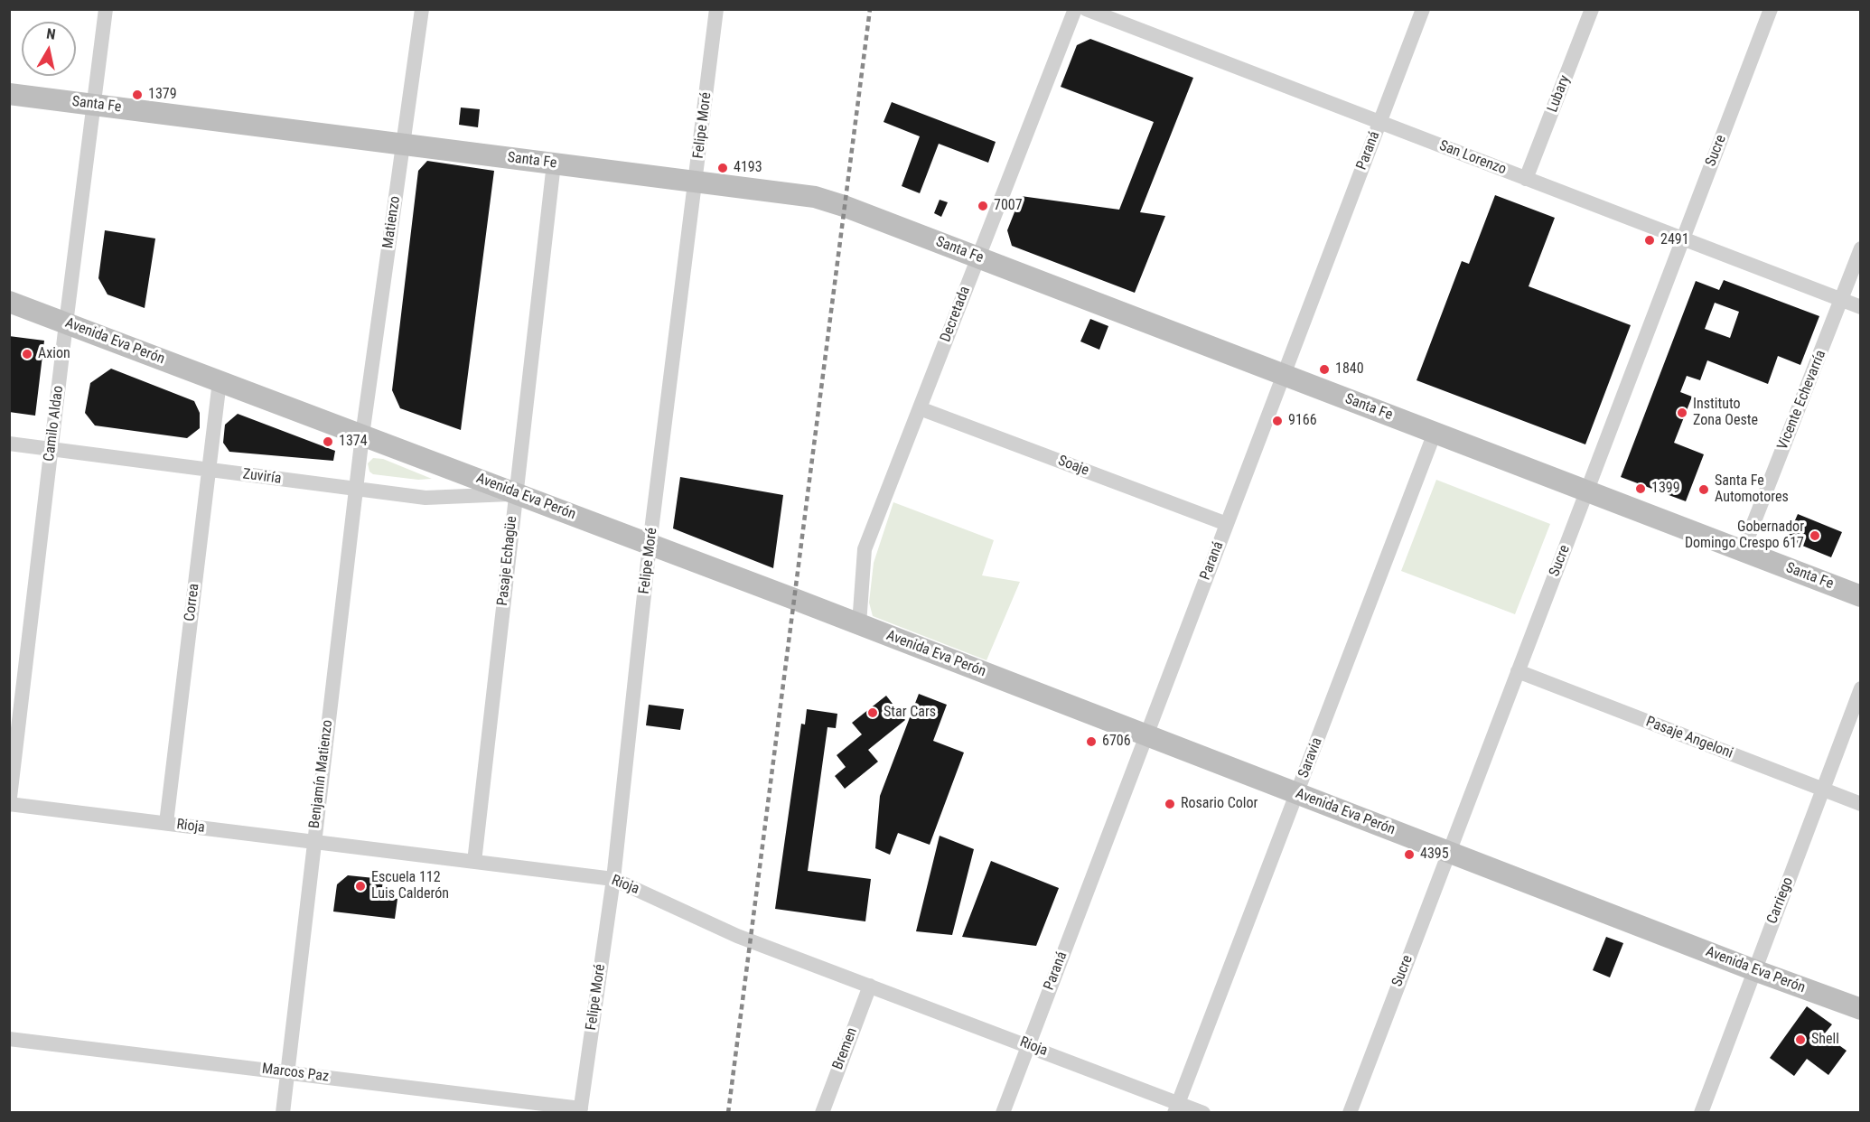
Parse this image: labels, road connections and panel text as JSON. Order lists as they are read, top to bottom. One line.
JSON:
{"streets":{"main road":["Santa Fe","Avenida Eva Perón"],"street":["Lubary","Felipe Moré","Paraná","Sucre","San Lorenzo","Matienzo","Decretada","Vicente Echevarría","Camilo Aldao","Soaje","Zuviría","Pasaje Echagüe","Correa","Pasaje Angeloni","Saravia","Benjamín Matienzo","Rioja","Carriego","Bremen","Marcos Paz"]},"crossings":[["Lubary","San Lorenzo"],["Santa Fe","Felipe Moré"],["Santa Fe","Paraná"],["Santa Fe","Sucre"],["Santa Fe","Matienzo"],["Santa Fe","Decretada"],["Santa Fe","Vicente Echevarría"],["Santa Fe","Camilo Aldao"],["Santa Fe","Pasaje Echagüe"],["Santa Fe","Saravia"],["Felipe Moré","Avenida Eva Perón"],["Felipe Moré","Rioja"],["Felipe Moré","Marcos Paz"],["Paraná","San Lorenzo"],["Paraná","Avenida Eva Perón"],["Paraná","Soaje"],["Paraná","Rioja"],["Sucre","San Lorenzo"],["Sucre","Avenida Eva Perón"],["Sucre","Pasaje Angeloni"],["San Lorenzo","Vicente Echevarría"],["Matienzo","Avenida Eva Perón"],["Matienzo","Benjamín Matienzo"],["Decretada","Avenida Eva Perón"],["Decretada","Soaje"],["Avenida Eva Perón","Camilo Aldao"],["Avenida Eva Perón","Zuviría"],["Avenida Eva Perón","Pasaje Echagüe"],["Avenida Eva Perón","Correa"],["Avenida Eva Perón","Saravia"],["Avenida Eva Perón","Benjamín Matienzo"],["Avenida Eva Perón","Carriego"],["Camilo Aldao","Zuviría"],["Camilo Aldao","Rioja"],["Zuviría","Pasaje Echagüe"],["Zuviría","Correa"],["Zuviría","Benjamín Matienzo"],["Pasaje Echagüe","Rioja"],["Correa","Rioja"],["Pasaje Angeloni","Carriego"],["Saravia","Rioja"],["Benjamín Matienzo","Rioja"],["Benjamín Matienzo","Marcos Paz"],["Rioja","Bremen"]],"places":["1379","4193","7007","2491","Axion","1840","Instituto Zona Oeste","9166","1374","1399","Santa Fe Automotores","Gobernador Domingo Crespo 617","Star Cars","6706","Rosario Color","4395","Escuela 112 Luis Calderón","Shell"],"north":"top"}
